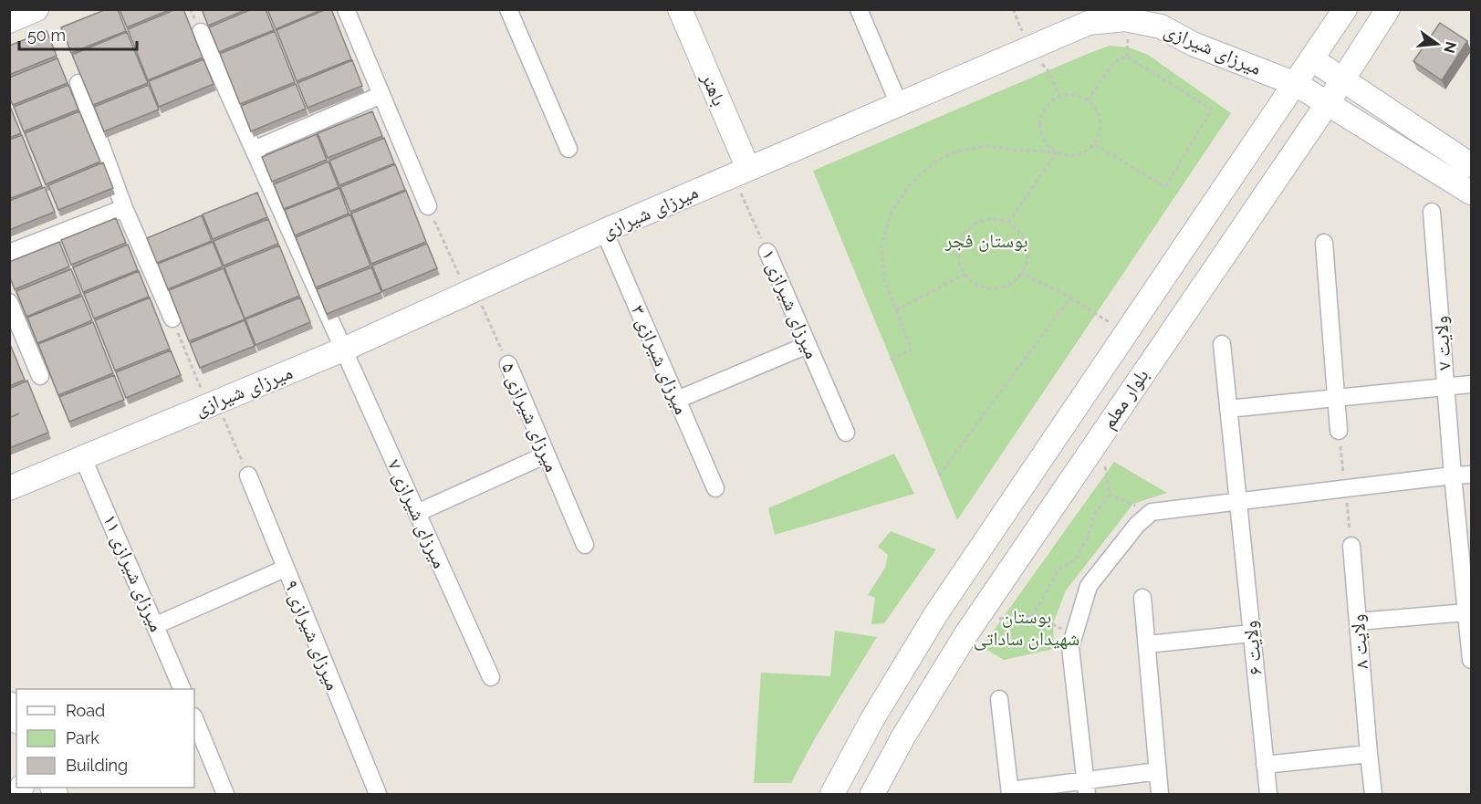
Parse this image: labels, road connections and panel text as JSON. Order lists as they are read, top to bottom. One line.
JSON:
{"streets":{"main road":["میرزای شیرازی","باهنر","بلوار معلم"],"street":["میرزای شیرازی ۱","ولایت ۷","میرزای شیرازی ۳","میرزای شیرازی ۵","میرزای شیرازی ۷","میرزای شیرازی ۱۱","میرزای شیرازی ۹","ولایت ۸","ولایت ۶"]},"crossings":[["میرزای شیرازی","باهنر"],["میرزای شیرازی","میرزای شیرازی ۱"],["میرزای شیرازی","میرزای شیرازی ۳"],["میرزای شیرازی","بلوار معلم"],["میرزای شیرازی","میرزای شیرازی ۵"],["میرزای شیرازی","میرزای شیرازی ۷"],["میرزای شیرازی","میرزای شیرازی ۱۱"],["باهنر","میرزای شیرازی ۱"]],"parks":["بوستان فجر","بوستان شهیدان ساداتی"],"legend":["Road","Park","Building"],"scale_bar":"50 m","north":"right"}
